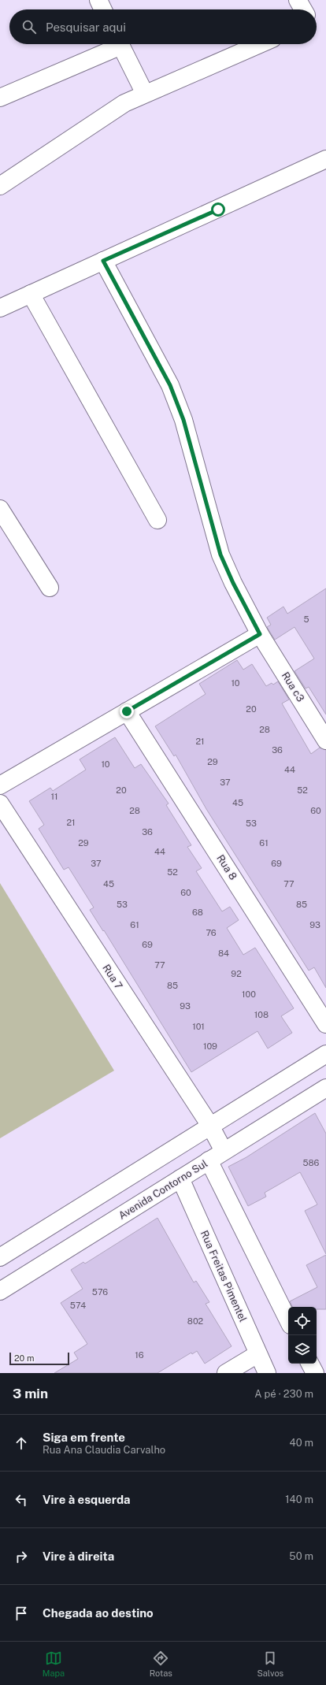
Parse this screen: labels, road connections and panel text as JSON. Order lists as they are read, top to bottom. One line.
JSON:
{"streets":{"street":["Rua c3","Rua 8","Rua 7","Avenida Contorno Sul","Rua Freitas Pimentel"]},"crossings":[["Rua 7","Avenida Contorno Sul"],["Avenida Contorno Sul","Rua Freitas Pimentel"]],"house_numbers":["5","10","20","28","21","36","29","10","44","37","20","52","11","45","28","60","21","53","36","29","61","44","37","69","52","45","77","60","53","85","68","61","93","76","69","84","77","92","85","100","93","108","101","109","586","576","574","802","16"],"scale_bar":"20 m","page":{"search":"Pesquisar aqui","scale":"20 m","heading":["3 min","A pé · 230 m"],"list":[["Siga em frente","Rua Ana Claudia Carvalho","40 m"],["Vire à esquerda","140 m"],["Vire à direita","50 m"],"Chegada ao destino"],"nav":["Mapa","Rotas","Salvos"]}}
